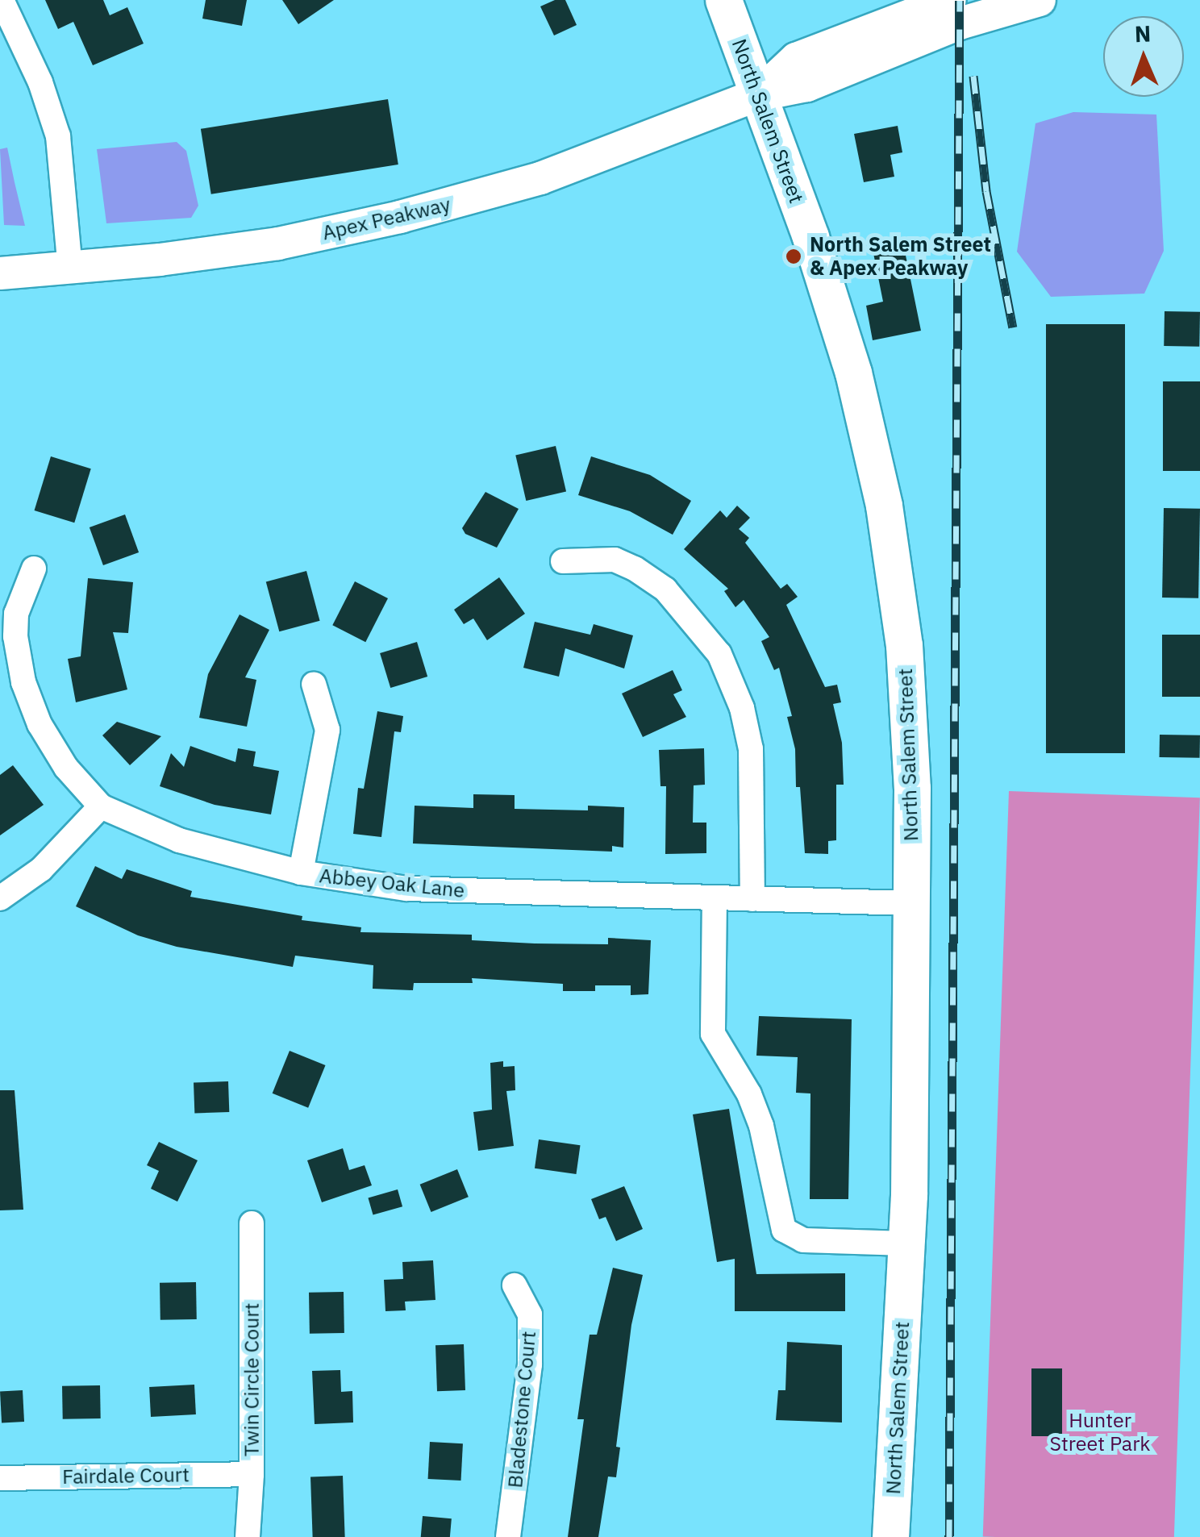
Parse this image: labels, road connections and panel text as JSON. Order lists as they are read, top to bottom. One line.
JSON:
{"streets":{"main road":["North Salem Street","Apex Peakway"],"street":["Abbey Oak Lane","Twin Circle Court","Bladestone Court","Fairdale Court"]},"crossings":[["North Salem Street","Apex Peakway"],["North Salem Street","Abbey Oak Lane"],["Twin Circle Court","Fairdale Court"]],"parks":["Hunter Street Park"],"places":["North Salem Street & Apex Peakway"],"north":"top"}
